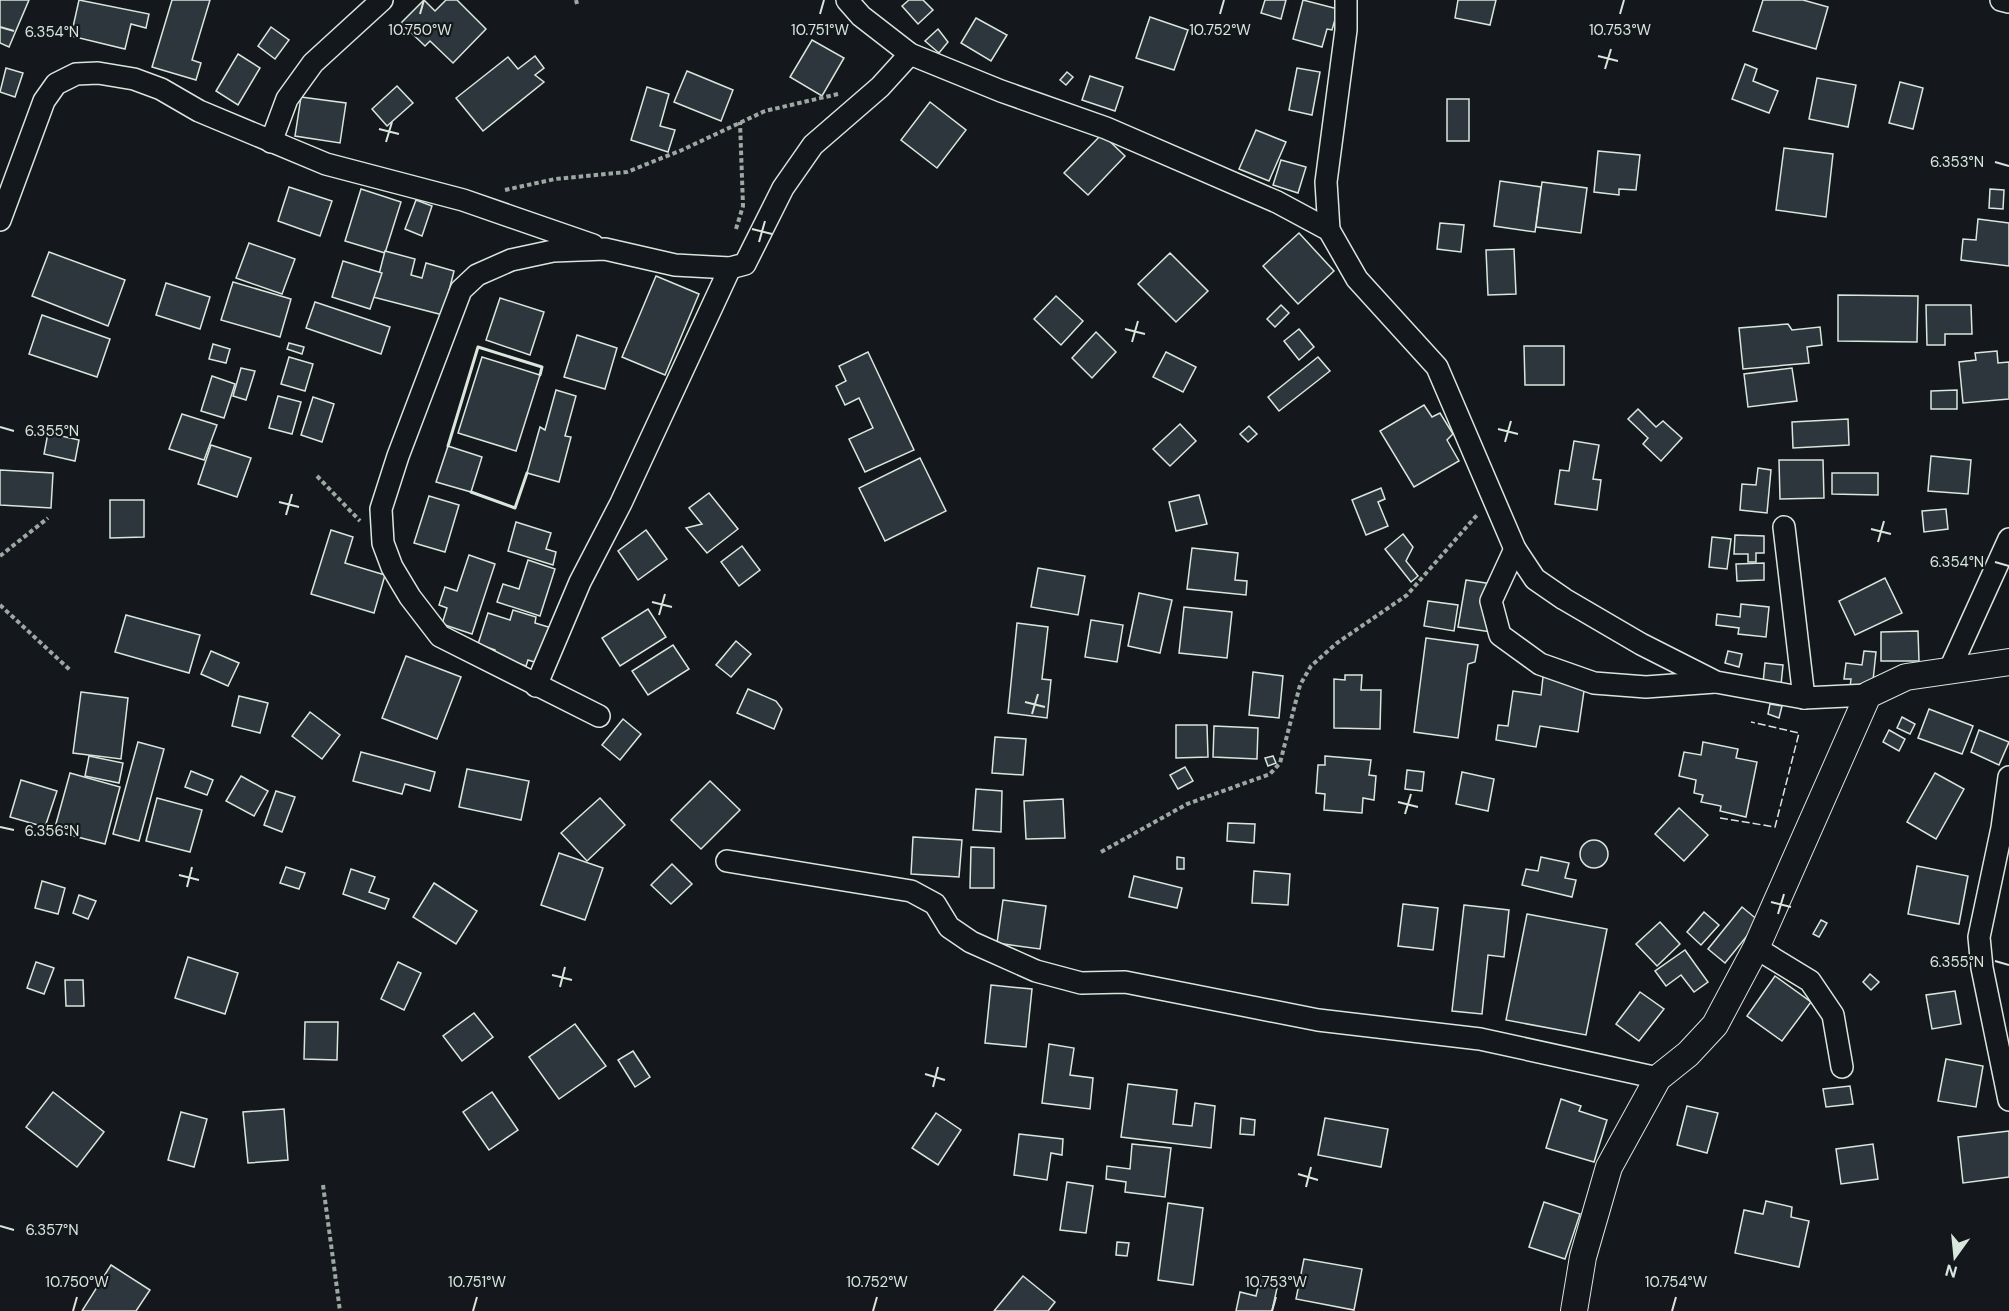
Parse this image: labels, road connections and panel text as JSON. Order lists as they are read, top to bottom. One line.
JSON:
{"north":"bottom","coordinates":["10.750°W","10.751°W","10.752°W","10.753°W","6.354°N","6.353°N","6.355°N","6.356°N","6.357°N","10.754°W"]}
